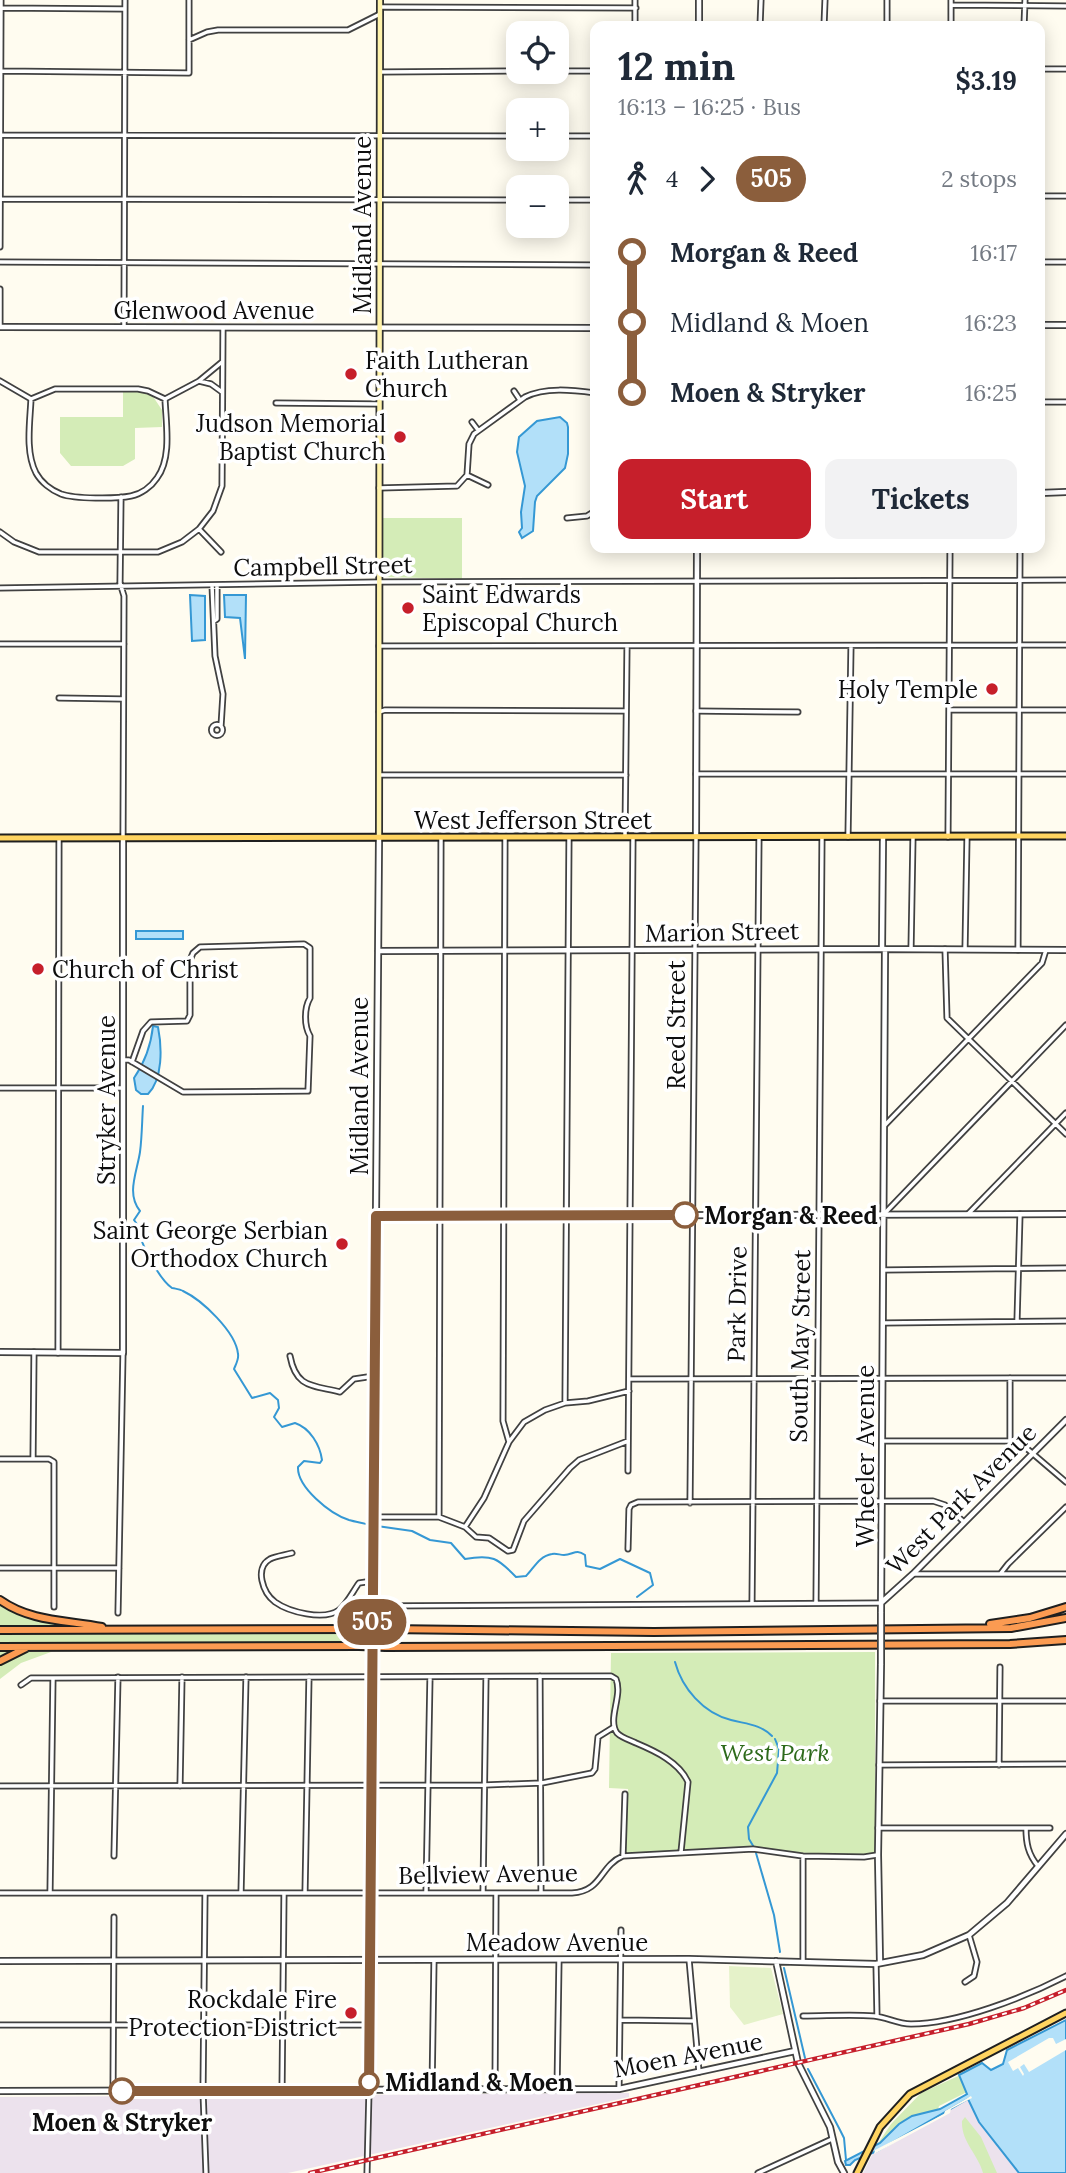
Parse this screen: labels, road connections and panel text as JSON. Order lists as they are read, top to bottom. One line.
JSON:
{"streets":{"main road":["Midland Avenue","West Jefferson Street"],"street":["Glenwood Avenue","Campbell Street","Marion Street","Reed Street","Stryker Avenue","Park Drive","South May Street","Wheeler Avenue","West Park Avenue","Bellview Avenue","Meadow Avenue","Moen Avenue"]},"crossings":[["Midland Avenue","Glenwood Avenue"],["Midland Avenue","Campbell Street"],["Midland Avenue","West Jefferson Street"],["Midland Avenue","Marion Street"],["Midland Avenue","Bellview Avenue"],["Midland Avenue","Meadow Avenue"],["Midland Avenue","Moen Avenue"],["Campbell Street","Reed Street"],["West Jefferson Street","Reed Street"],["West Jefferson Street","Stryker Avenue"],["West Jefferson Street","Park Drive"],["West Jefferson Street","South May Street"],["West Jefferson Street","Wheeler Avenue"],["Marion Street","Reed Street"],["Marion Street","Park Drive"],["Marion Street","South May Street"],["Marion Street","Wheeler Avenue"],["Wheeler Avenue","West Park Avenue"],["Wheeler Avenue","Meadow Avenue"]],"parks":["West Park"],"places":["Faith Lutheran Church","Judson Memorial Baptist Church","Saint Edwards Episcopal Church","Holy Temple","Church of Christ","Morgan & Reed","Saint George Serbian Orthodox Church","Rockdale Fire Protection District","Midland & Moen","Moen & Stryker"],"lines":["bus line 505"],"page":{"on_map":"505","map_buttons":["+","−"],"heading":["12 min","16:13 – 16:25 · Bus","$3.19"],"legs":["4","505","2 stops"],"list":[{"name":"Morgan & Reed","value":"16:17"},{"name":"Midland & Moen","value":"16:23"},{"name":"Moen & Stryker","value":"16:25"}],"buttons":["Start","Tickets"]}}
